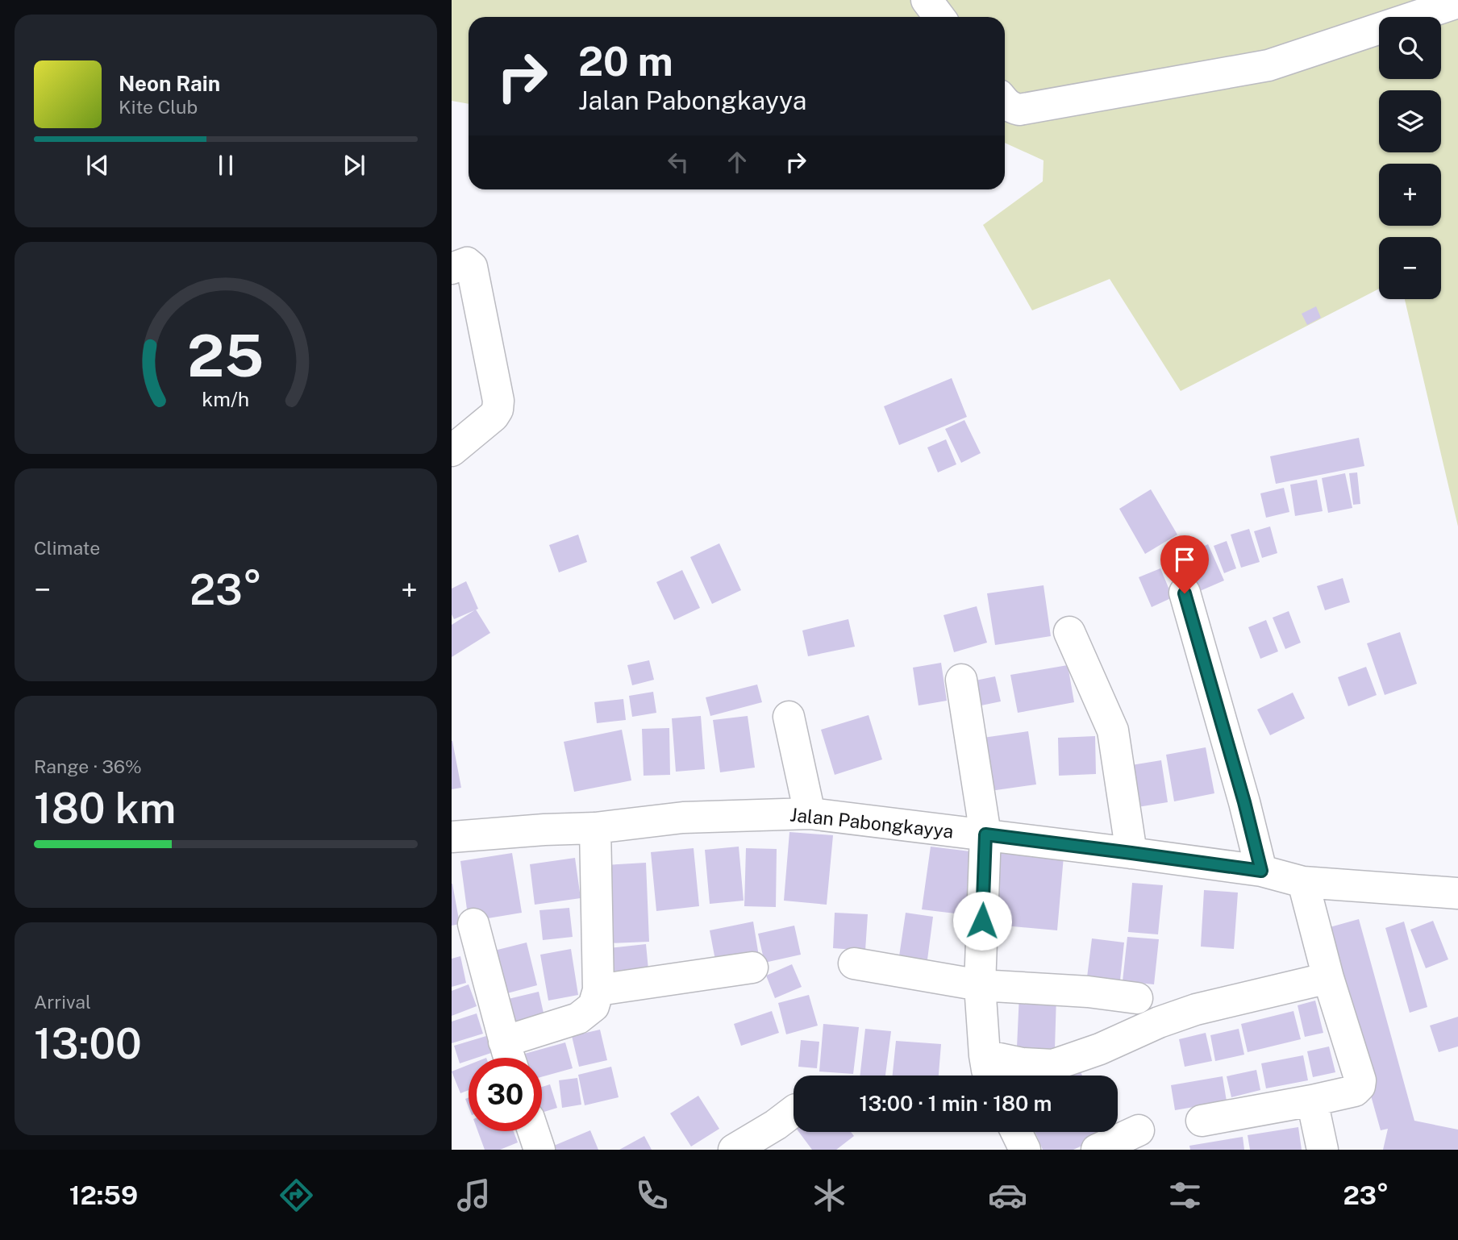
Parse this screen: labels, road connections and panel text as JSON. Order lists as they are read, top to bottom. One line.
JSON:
{"streets":{"street":["Jalan Pabongkayya"]},"page":{"map_buttons":["+","−"],"turn":["20 m","Jalan Pabongkayya"],"song":["Neon Rain","Kite Club"],"tile":["Climate",["Range · 36%","180 km"],["Arrival","13:00"]],"heat":["−","23°","+"],"limit":"30","trip":"13:00 · 1 min · 180 m","tabs":["12:59","23°"],"gauge":["25","km/h"]}}
